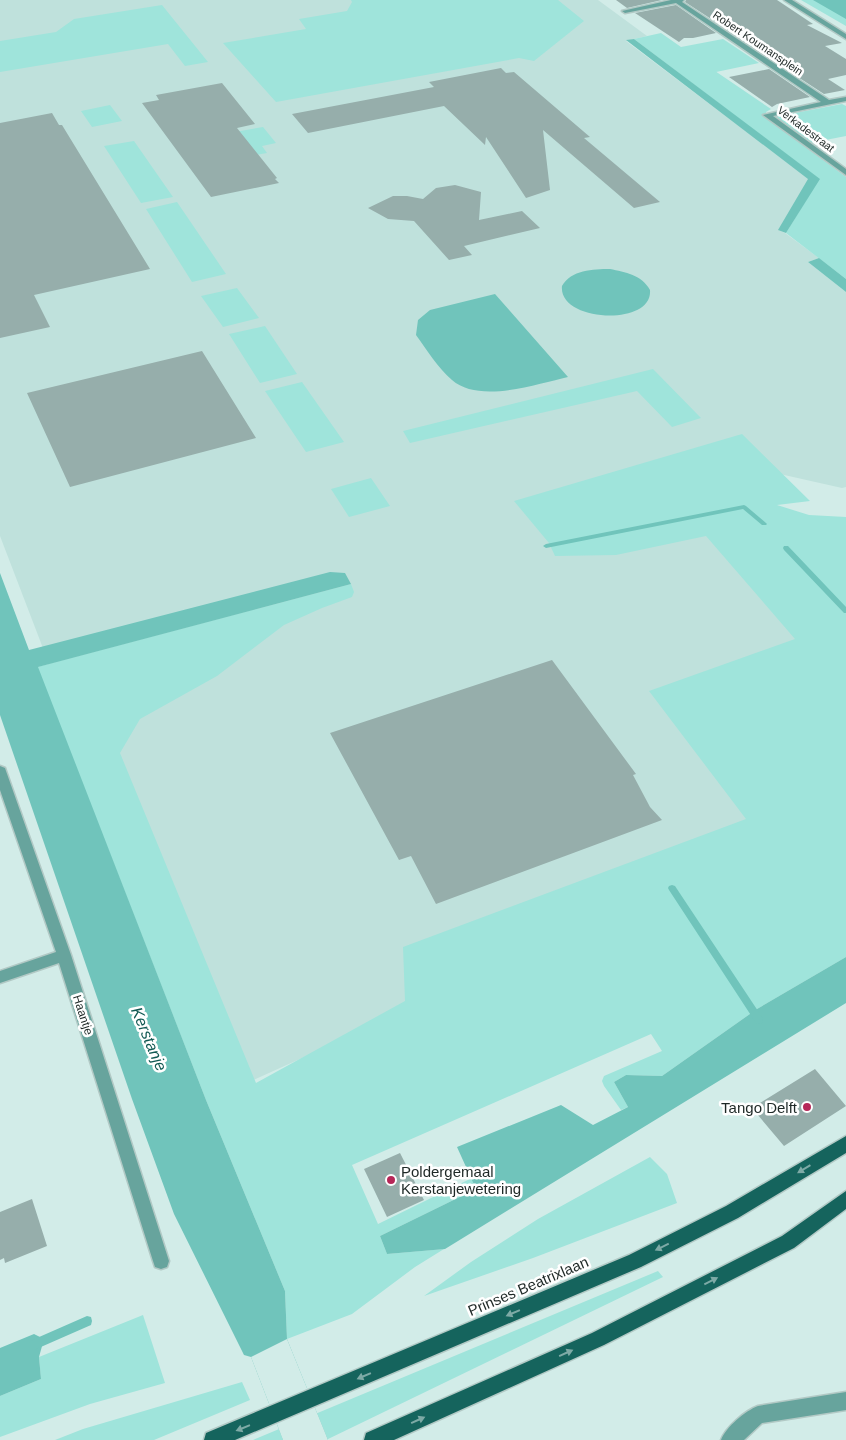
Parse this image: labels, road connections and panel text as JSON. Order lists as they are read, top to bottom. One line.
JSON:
{"streets":{"main road":["Prinses Beatrixlaan"],"street":["Robert Koumansplein","Verkadestraat","Haantje"]},"crossings":[["Robert Koumansplein","Verkadestraat"]],"water":["Kerstanje"],"places":["Tango Delft","Poldergemaal Kerstanjewetering"]}
